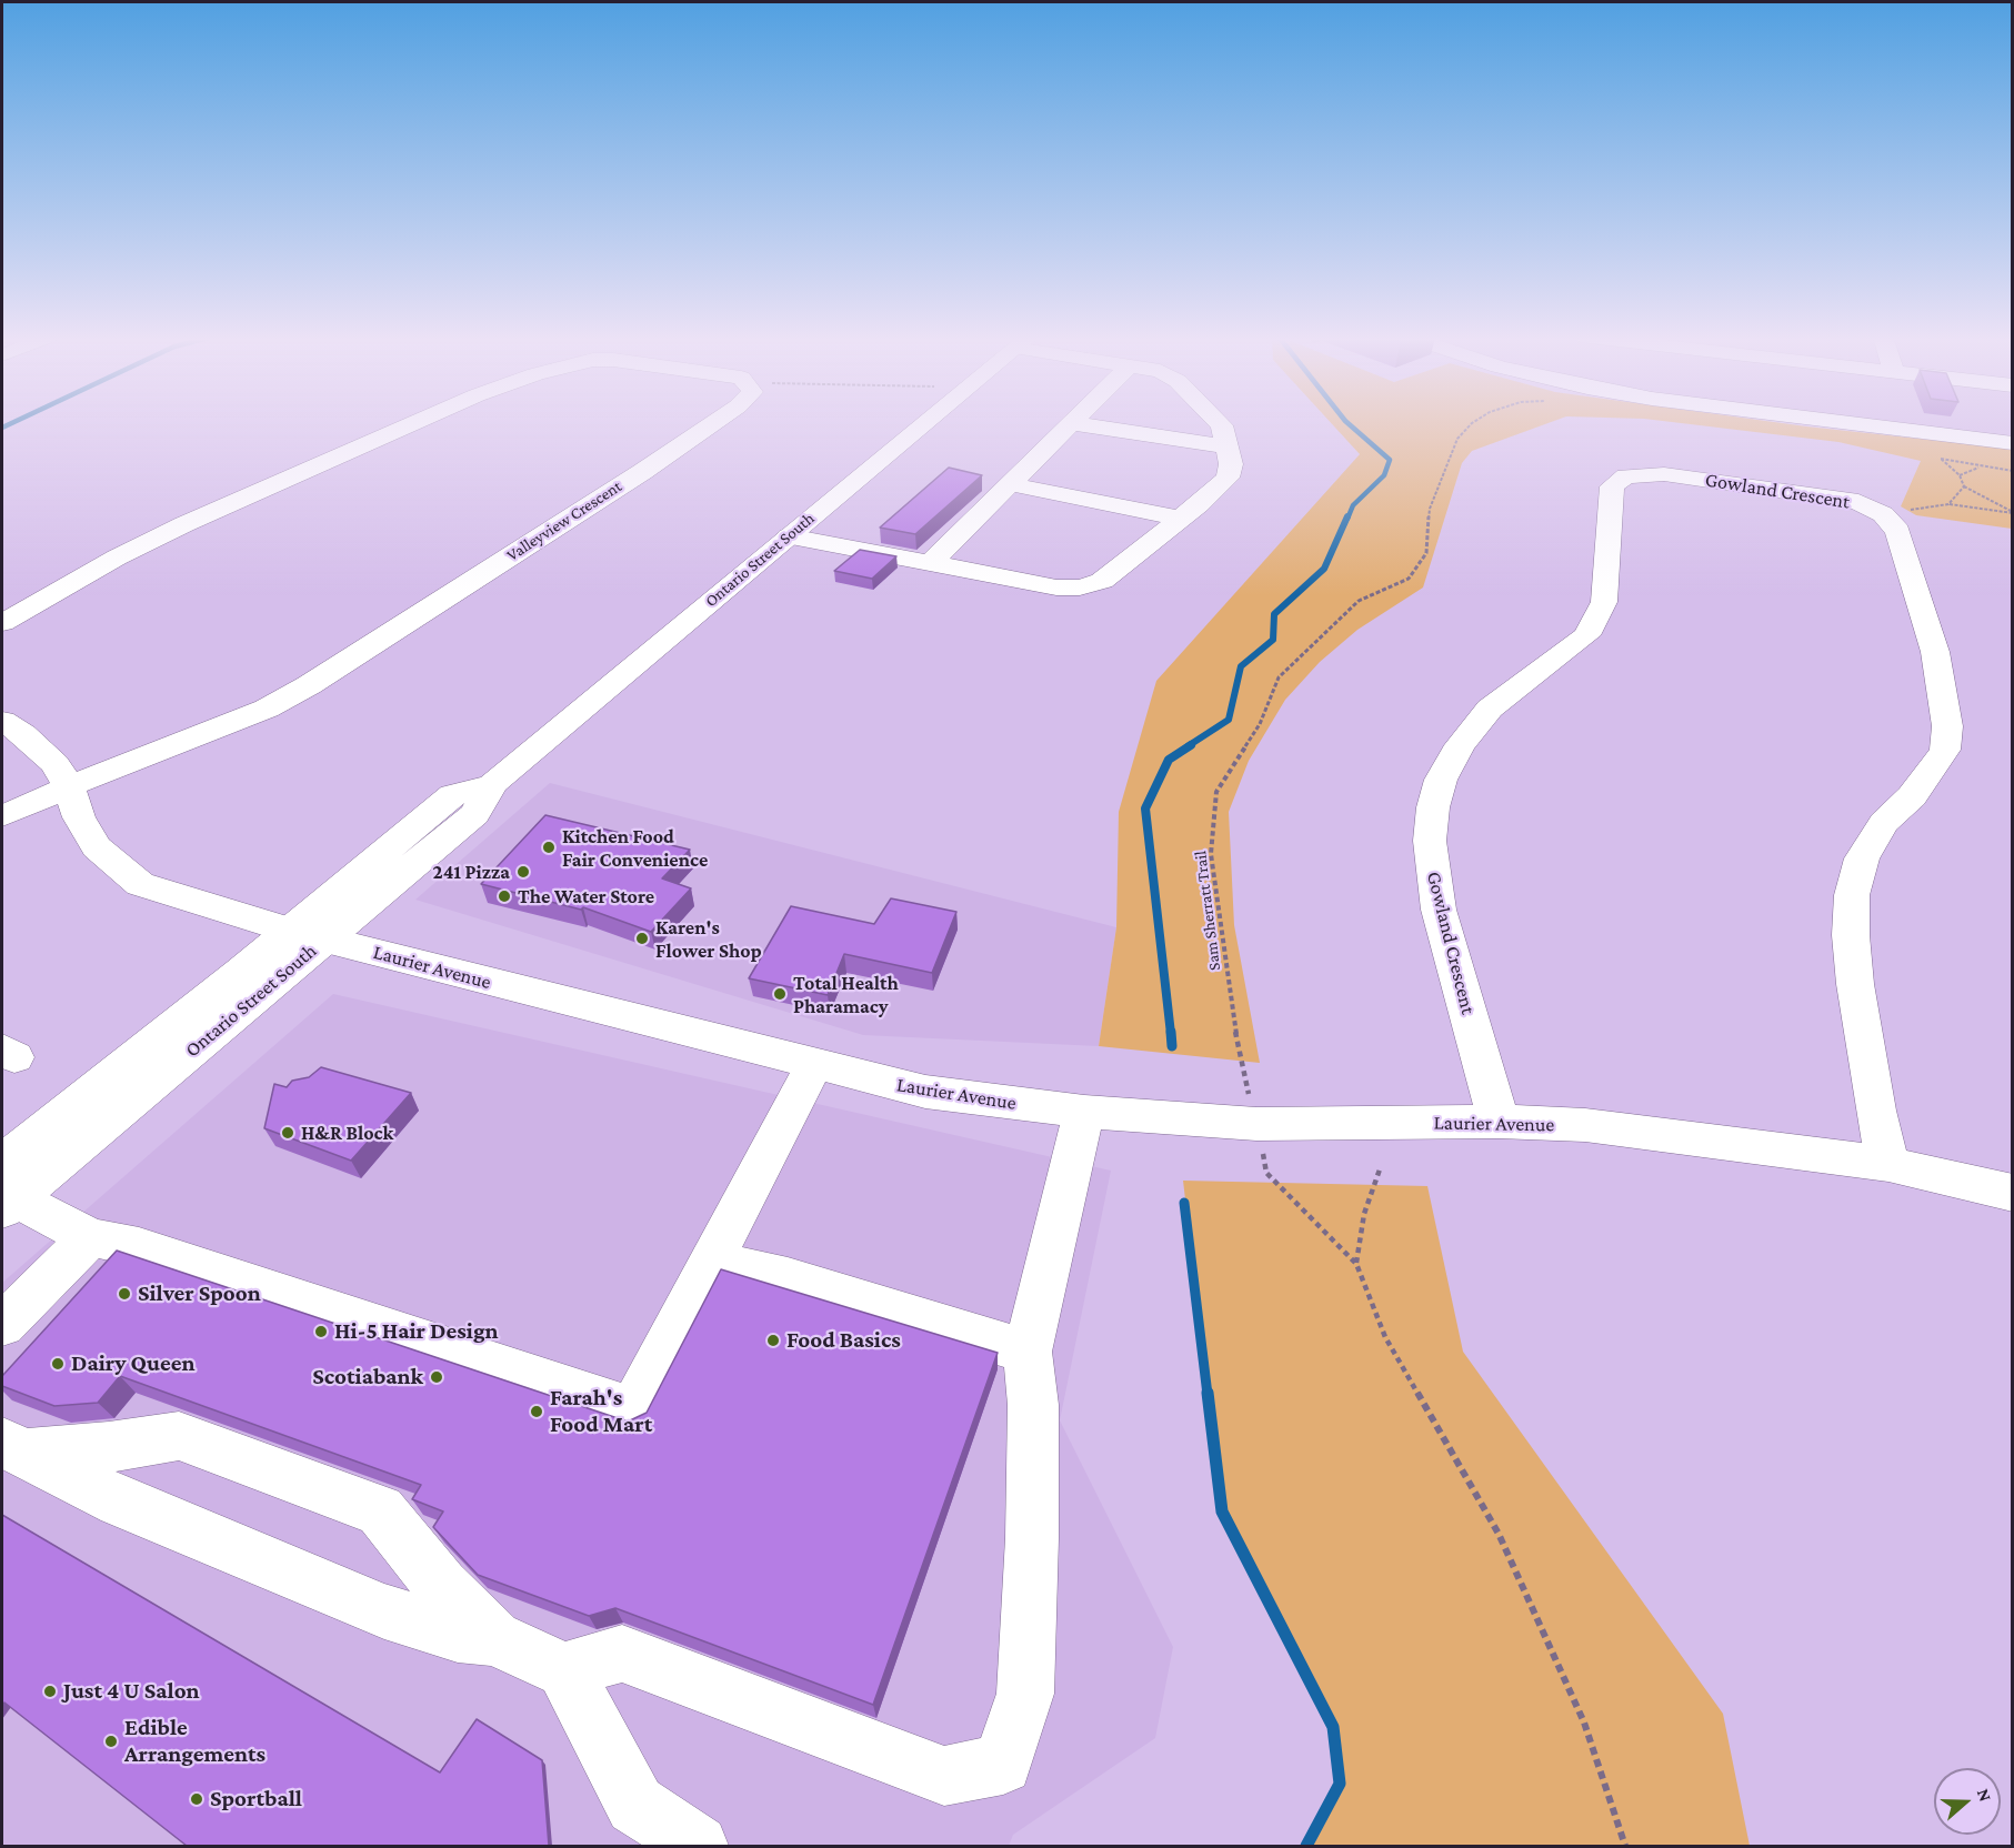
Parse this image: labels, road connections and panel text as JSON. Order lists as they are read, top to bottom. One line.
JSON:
{"streets":{"street":["Gowland Crescent","Valleyview Crescent","Ontario Street South","Laurier Avenue"],"path":["Sam Sherratt Trail"]},"crossings":[["Gowland Crescent","Laurier Avenue"],["Valleyview Crescent","Laurier Avenue"],["Ontario Street South","Laurier Avenue"],["Sam Sherratt Trail","Laurier Avenue"]],"places":["Kitchen Food Fair Convenience","241 Pizza","The Water Store","Karen's Flower Shop","Total Health Pharamacy","H&R Block","Silver Spoon","Hi-5 Hair Design","Food Basics","Dairy Queen","Scotiabank","Farah's Food Mart","Just 4 U Salon","Edible Arrangements","Sportball"],"north":"right"}
